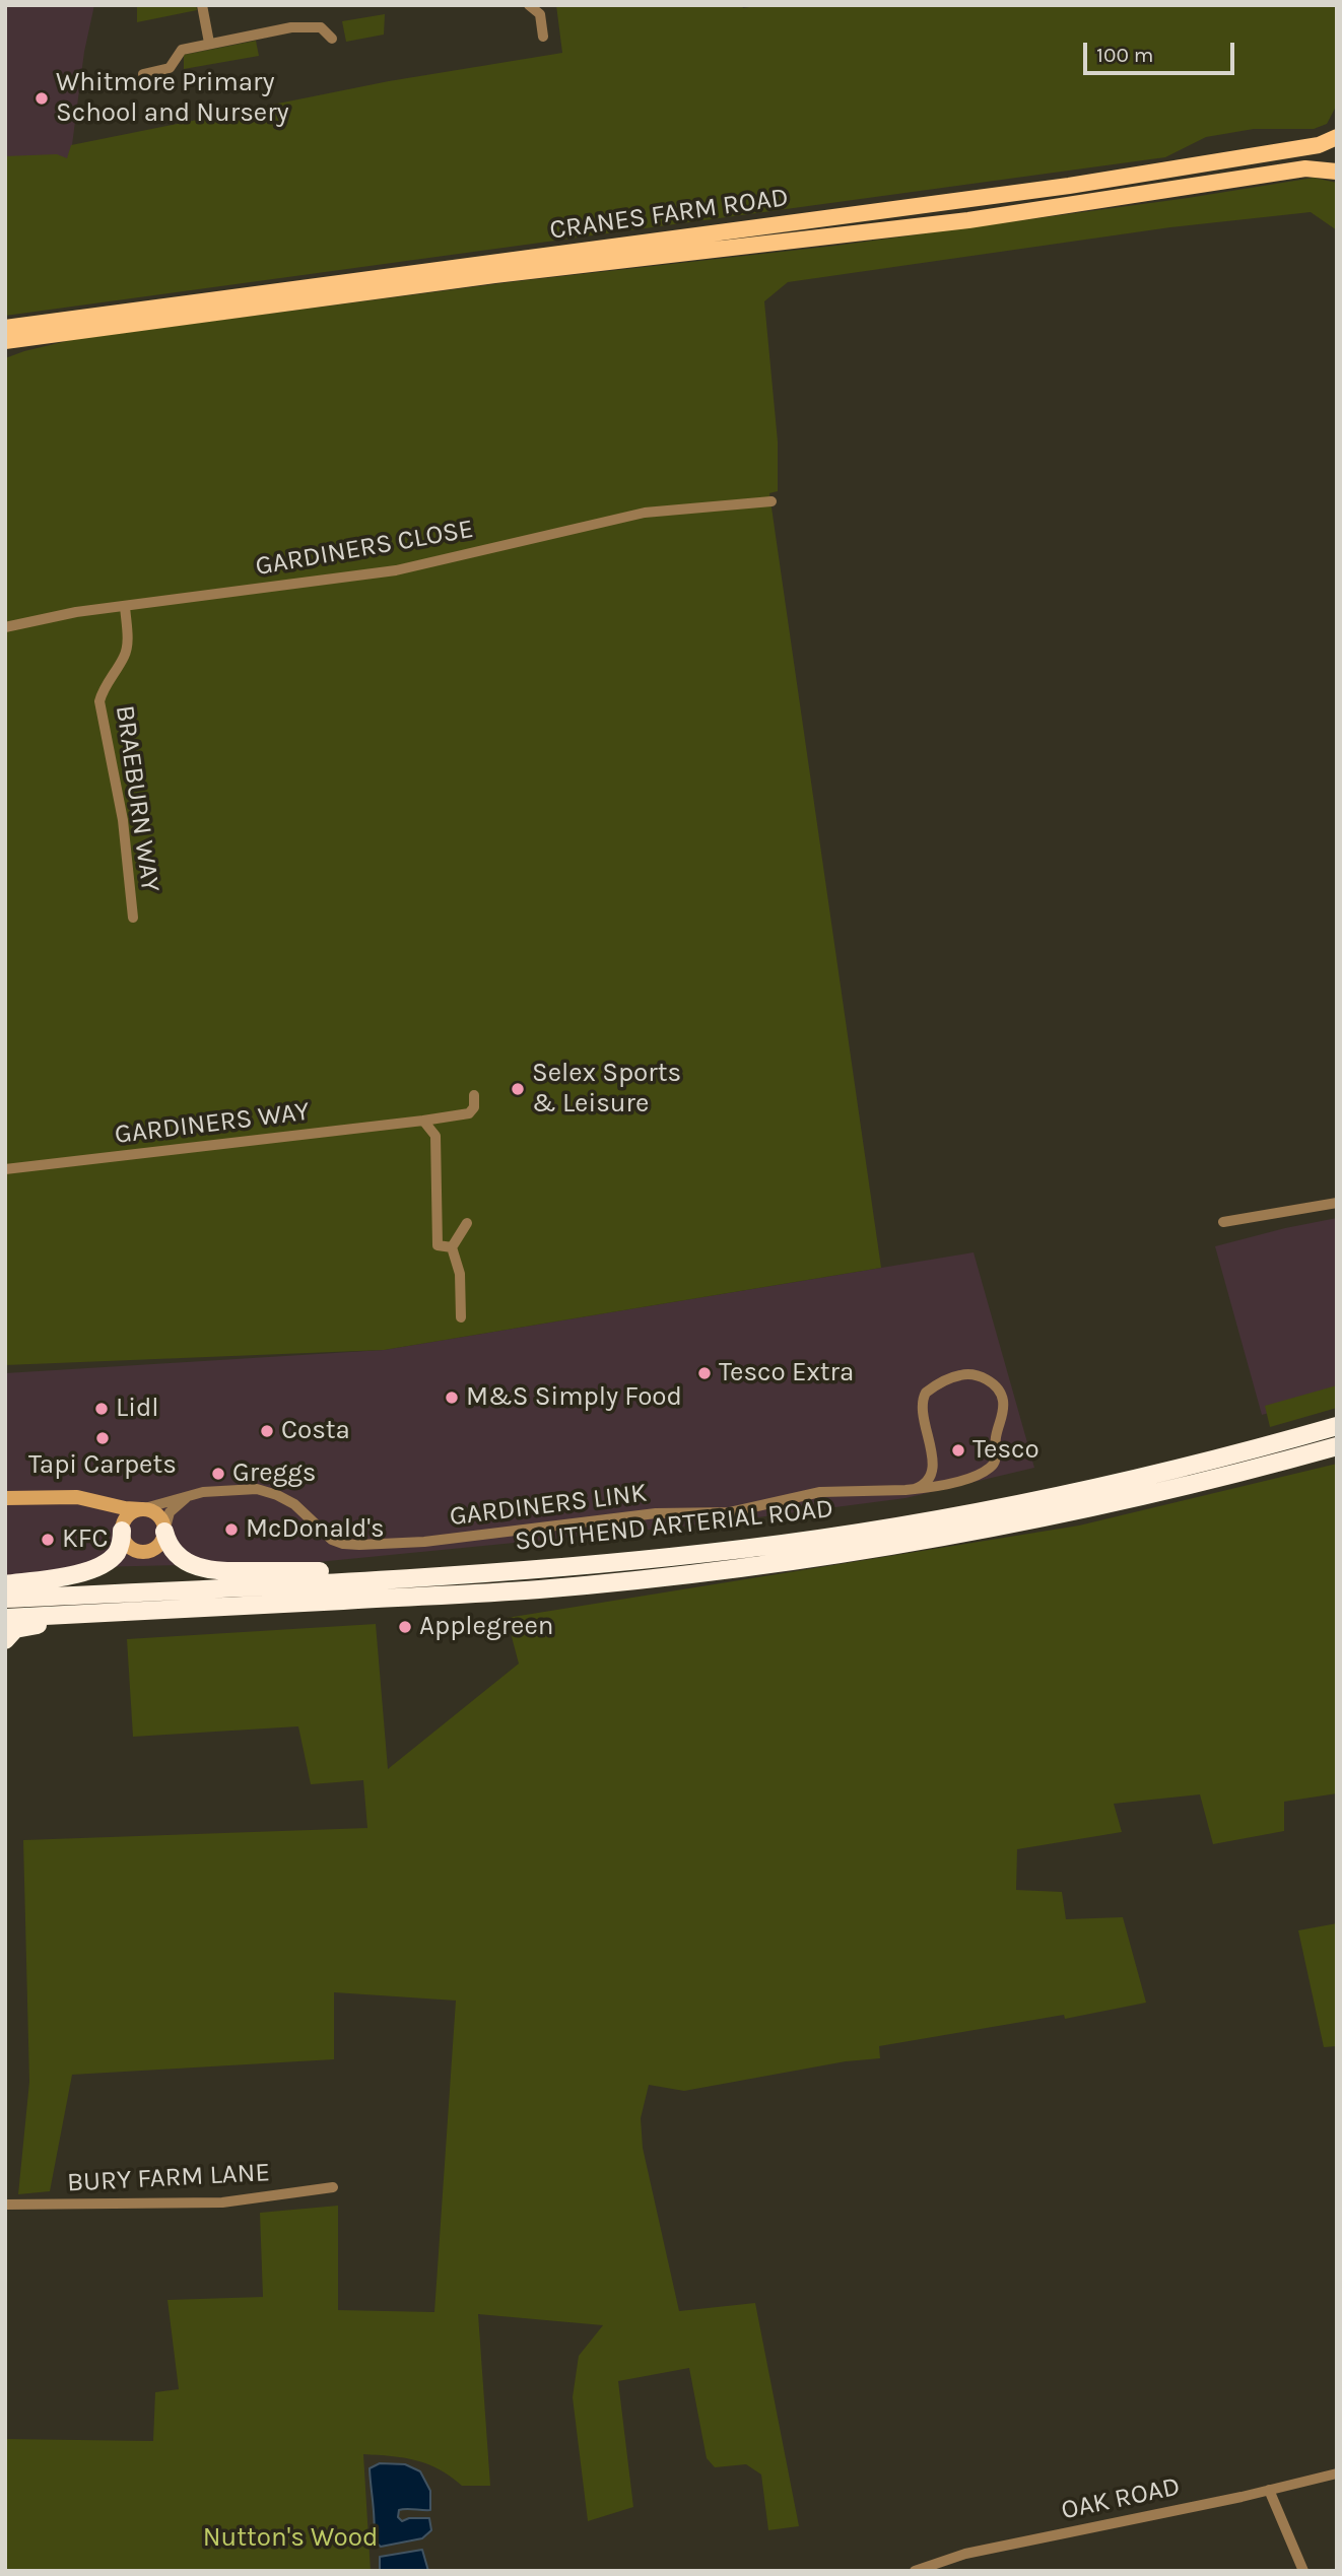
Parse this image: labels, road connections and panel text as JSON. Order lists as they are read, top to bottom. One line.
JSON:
{"streets":{"highway":["SOUTHEND ARTERIAL ROAD"],"main road":["CRANES FARM ROAD"],"street":["GARDINERS CLOSE","BRAEBURN WAY","GARDINERS WAY","GARDINERS LINK","BURY FARM LANE","OAK ROAD"]},"crossings":[["GARDINERS CLOSE","BRAEBURN WAY"]],"parks":["Nutton's Wood"],"places":["Whitmore Primary School and Nursery","Selex Sports & Leisure","Tesco Extra","M&S Simply Food","Lidl","Costa","Tapi Carpets","Tesco","Greggs","McDonald's","KFC","Applegreen"],"scale_bar":"100 m"}
